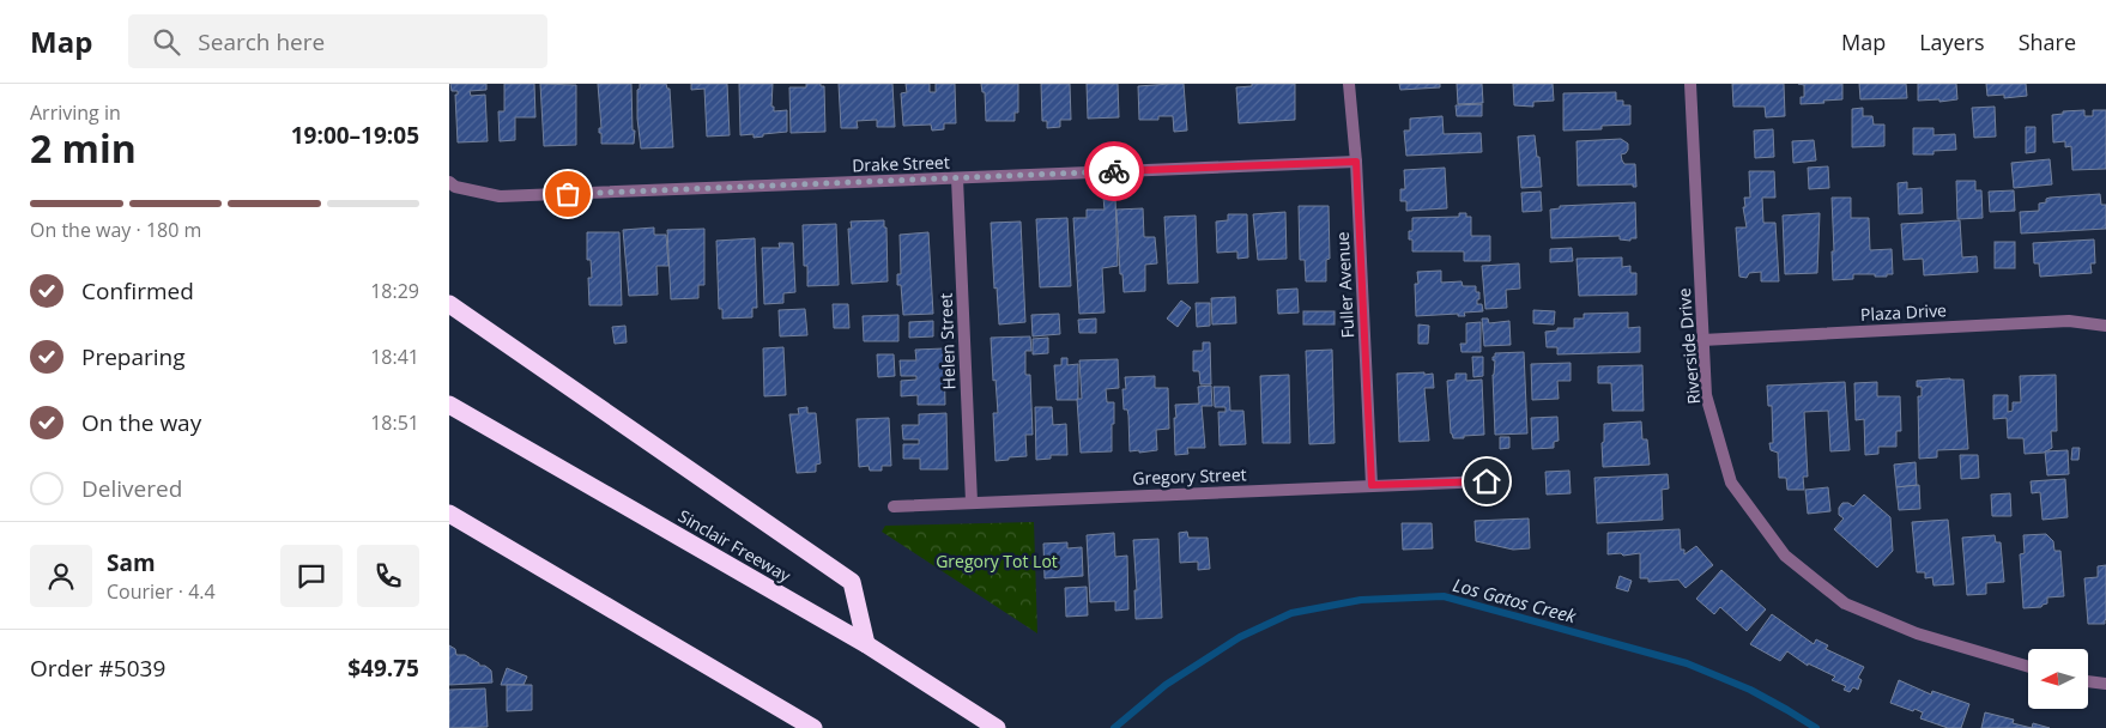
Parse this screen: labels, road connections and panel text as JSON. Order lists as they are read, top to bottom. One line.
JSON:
{"streets":{"highway":["Sinclair Freeway"],"street":["Drake Street","Fuller Avenue","Plaza Drive","Helen Street","Riverside Drive","Gregory Street"]},"crossings":[["Drake Street","Fuller Avenue"],["Drake Street","Helen Street"],["Fuller Avenue","Gregory Street"],["Plaza Drive","Riverside Drive"],["Helen Street","Gregory Street"]],"water":["Los Gatos Creek"],"parks":["Gregory Tot Lot"],"north":"left","page":{"header":"Map","search":"Search here","nav":["Map","Layers","Share"],"heading":["2 min","Arriving in","19:00–19:05"],"panel":["Sam","Courier · 4.4","Order #5039","$49.75"],"bar":"On the way · 180 m","list":[["Confirmed","18:29"],["Preparing","18:41"],["On the way","18:51"],"Delivered"]}}
